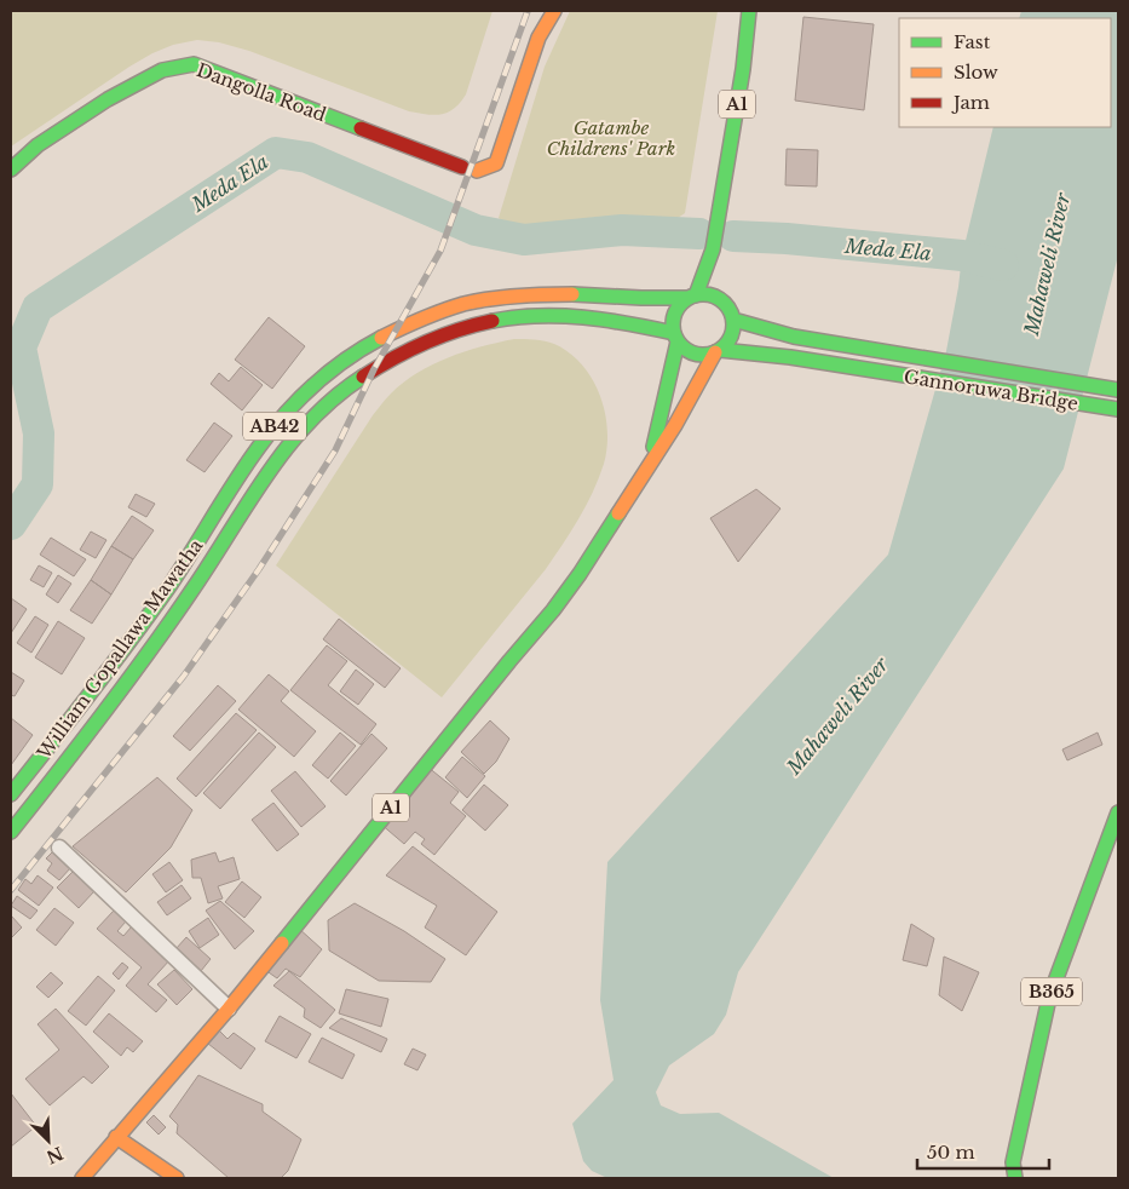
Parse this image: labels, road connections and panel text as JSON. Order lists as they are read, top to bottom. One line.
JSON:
{"streets":{"main road":["Dangolla Road","A1","Gannoruwa Bridge","AB42","William Gopallawa Mawatha","B365"]},"crossings":[["A1","Gannoruwa Bridge"],["A1","William Gopallawa Mawatha"],["Gannoruwa Bridge","William Gopallawa Mawatha"]],"water":["Meda Ela","Mahaweli River"],"parks":["Gatambe Childrens' Park"],"legend":["Fast","Slow","Jam"],"scale_bar":"50 m","north":"bottom right"}
